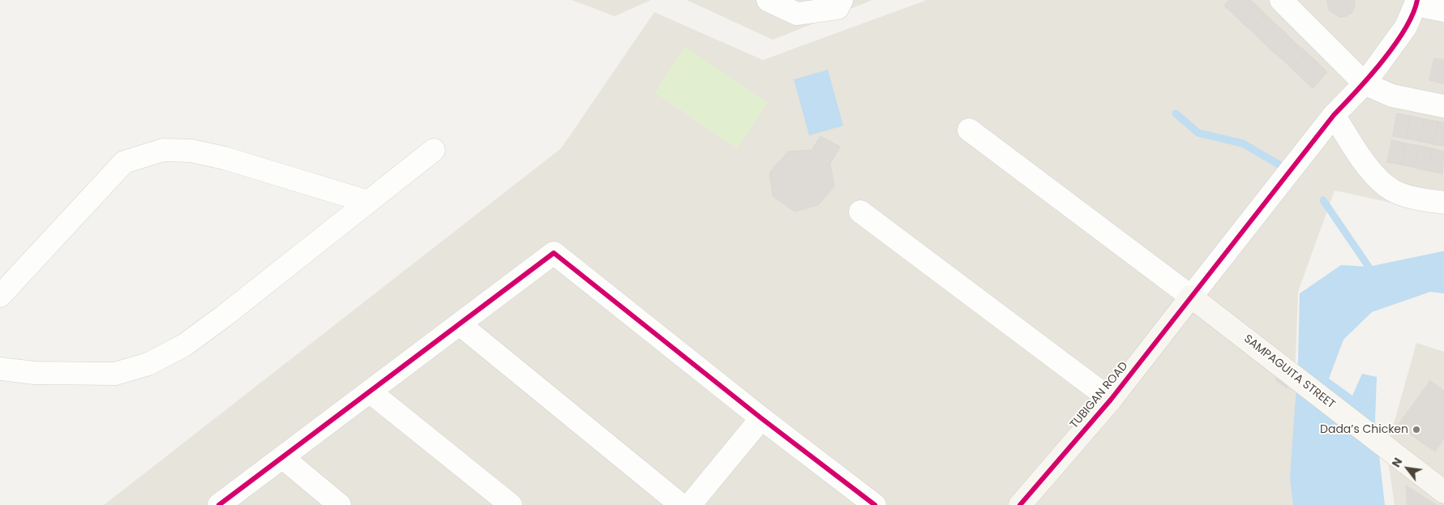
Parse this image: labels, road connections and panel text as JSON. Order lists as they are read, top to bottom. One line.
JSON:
{"streets":{"street":["SAMPAGUITA STREET","TUBIGAN ROAD"]},"crossings":[["SAMPAGUITA STREET","TUBIGAN ROAD"]],"places":["Dada’s Chicken"],"north":"top left"}
